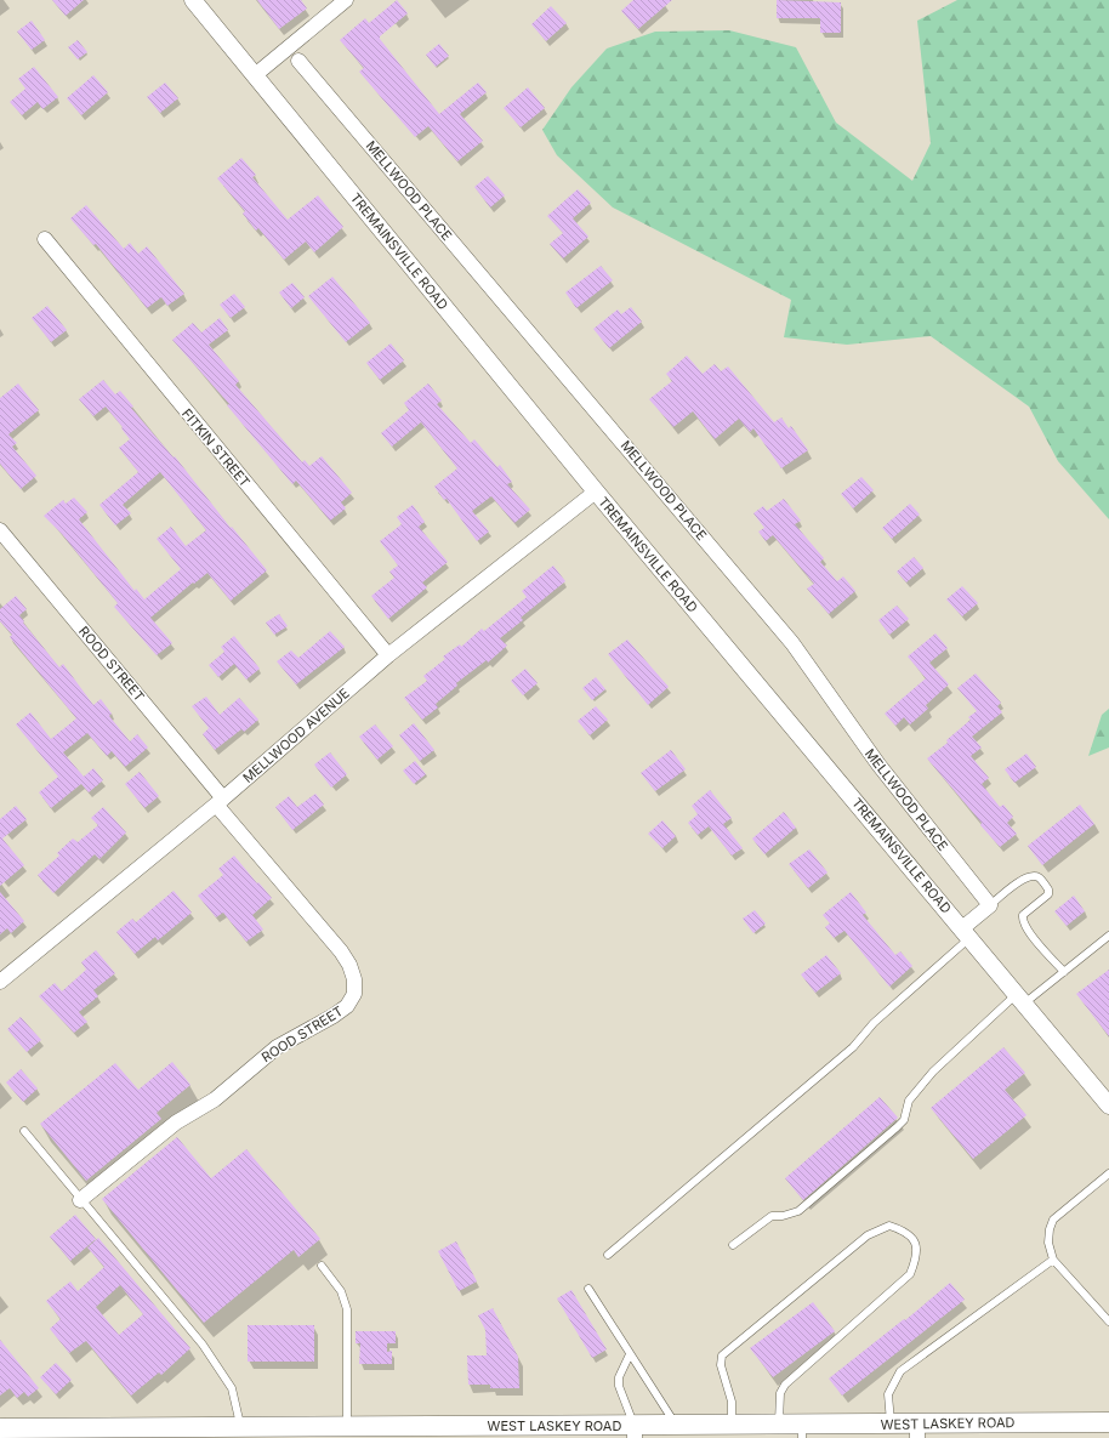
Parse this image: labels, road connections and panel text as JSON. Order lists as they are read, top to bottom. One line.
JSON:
{"streets":{"main road":["WEST LASKEY ROAD"],"street":["MELLWOOD PLACE","TREMAINSVILLE ROAD","FITKIN STREET","ROOD STREET","MELLWOOD AVENUE"]},"crossings":[["TREMAINSVILLE ROAD","MELLWOOD AVENUE"],["FITKIN STREET","MELLWOOD AVENUE"],["ROOD STREET","MELLWOOD AVENUE"]]}
